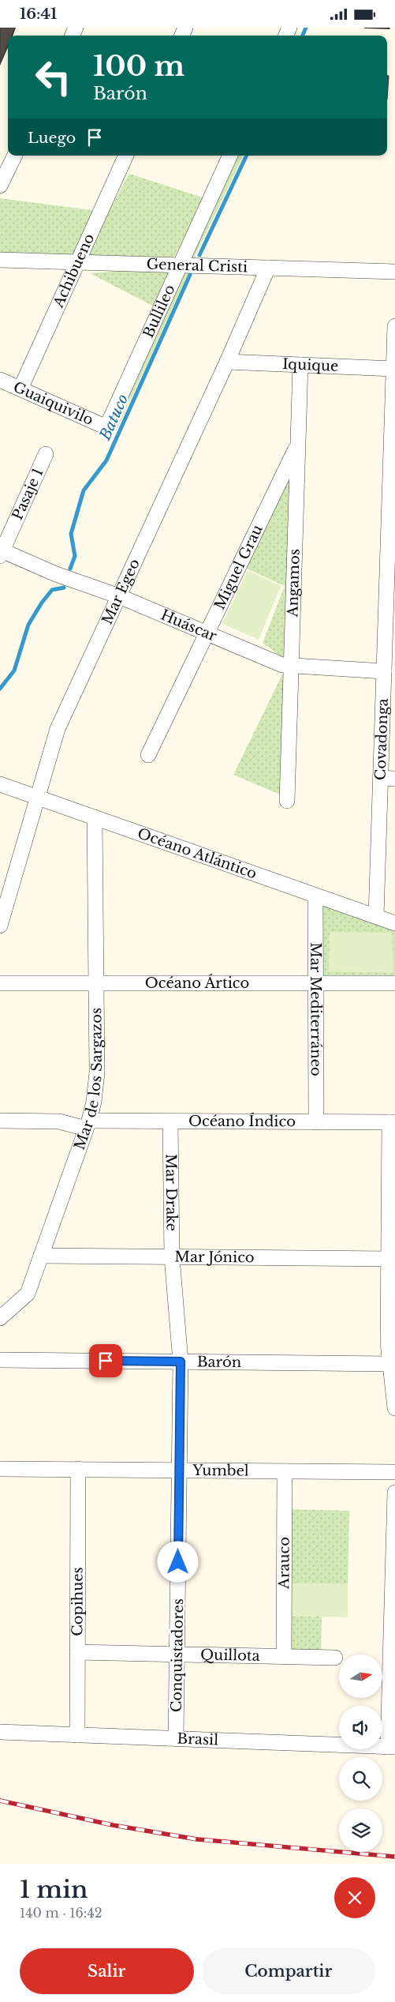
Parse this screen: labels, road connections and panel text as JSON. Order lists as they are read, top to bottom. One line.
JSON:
{"streets":{"street":["General Cristi","Achibueno","Bullileo","Iquique","Guaiquivilo","Pasaje 1","Miguel Grau","Angamos","Mar Egeo","Huáscar","Covadonga","Océano Atlántico","Océano Ártico","Mar Mediterráneo","Mar de los Sargazos","Océano Índico","Mar Drake","Mar Jónico","Barón","Yumbel","Arauco","Copihues","Conquistadores","Quillota","Brasil"]},"crossings":[["General Cristi","Achibueno"],["General Cristi","Bullileo"],["General Cristi","Mar Egeo"],["Achibueno","Guaiquivilo"],["Bullileo","Guaiquivilo"],["Iquique","Angamos"],["Iquique","Mar Egeo"],["Iquique","Covadonga"],["Pasaje 1","Huáscar"],["Miguel Grau","Angamos"],["Miguel Grau","Huáscar"],["Angamos","Huáscar"],["Mar Egeo","Huáscar"],["Mar Egeo","Océano Atlántico"],["Huáscar","Covadonga"],["Covadonga","Océano Atlántico"],["Océano Atlántico","Mar Mediterráneo"],["Océano Atlántico","Mar de los Sargazos"],["Océano Ártico","Mar Mediterráneo"],["Océano Ártico","Mar de los Sargazos"],["Mar Mediterráneo","Océano Índico"],["Mar de los Sargazos","Océano Índico"],["Mar de los Sargazos","Mar Jónico"],["Océano Índico","Mar Drake"],["Mar Drake","Mar Jónico"],["Mar Drake","Conquistadores"],["Barón","Conquistadores"],["Yumbel","Arauco"],["Yumbel","Copihues"],["Yumbel","Conquistadores"],["Arauco","Quillota"],["Copihues","Quillota"],["Copihues","Brasil"],["Conquistadores","Quillota"],["Conquistadores","Brasil"]],"water":["Batuco"],"north":"right","page":{"status":"16:41","turn":["100 m","Barón"],"then":"Luego","heading":["1 min","140 m · 16:42"],"buttons":["Salir","Compartir"]}}
